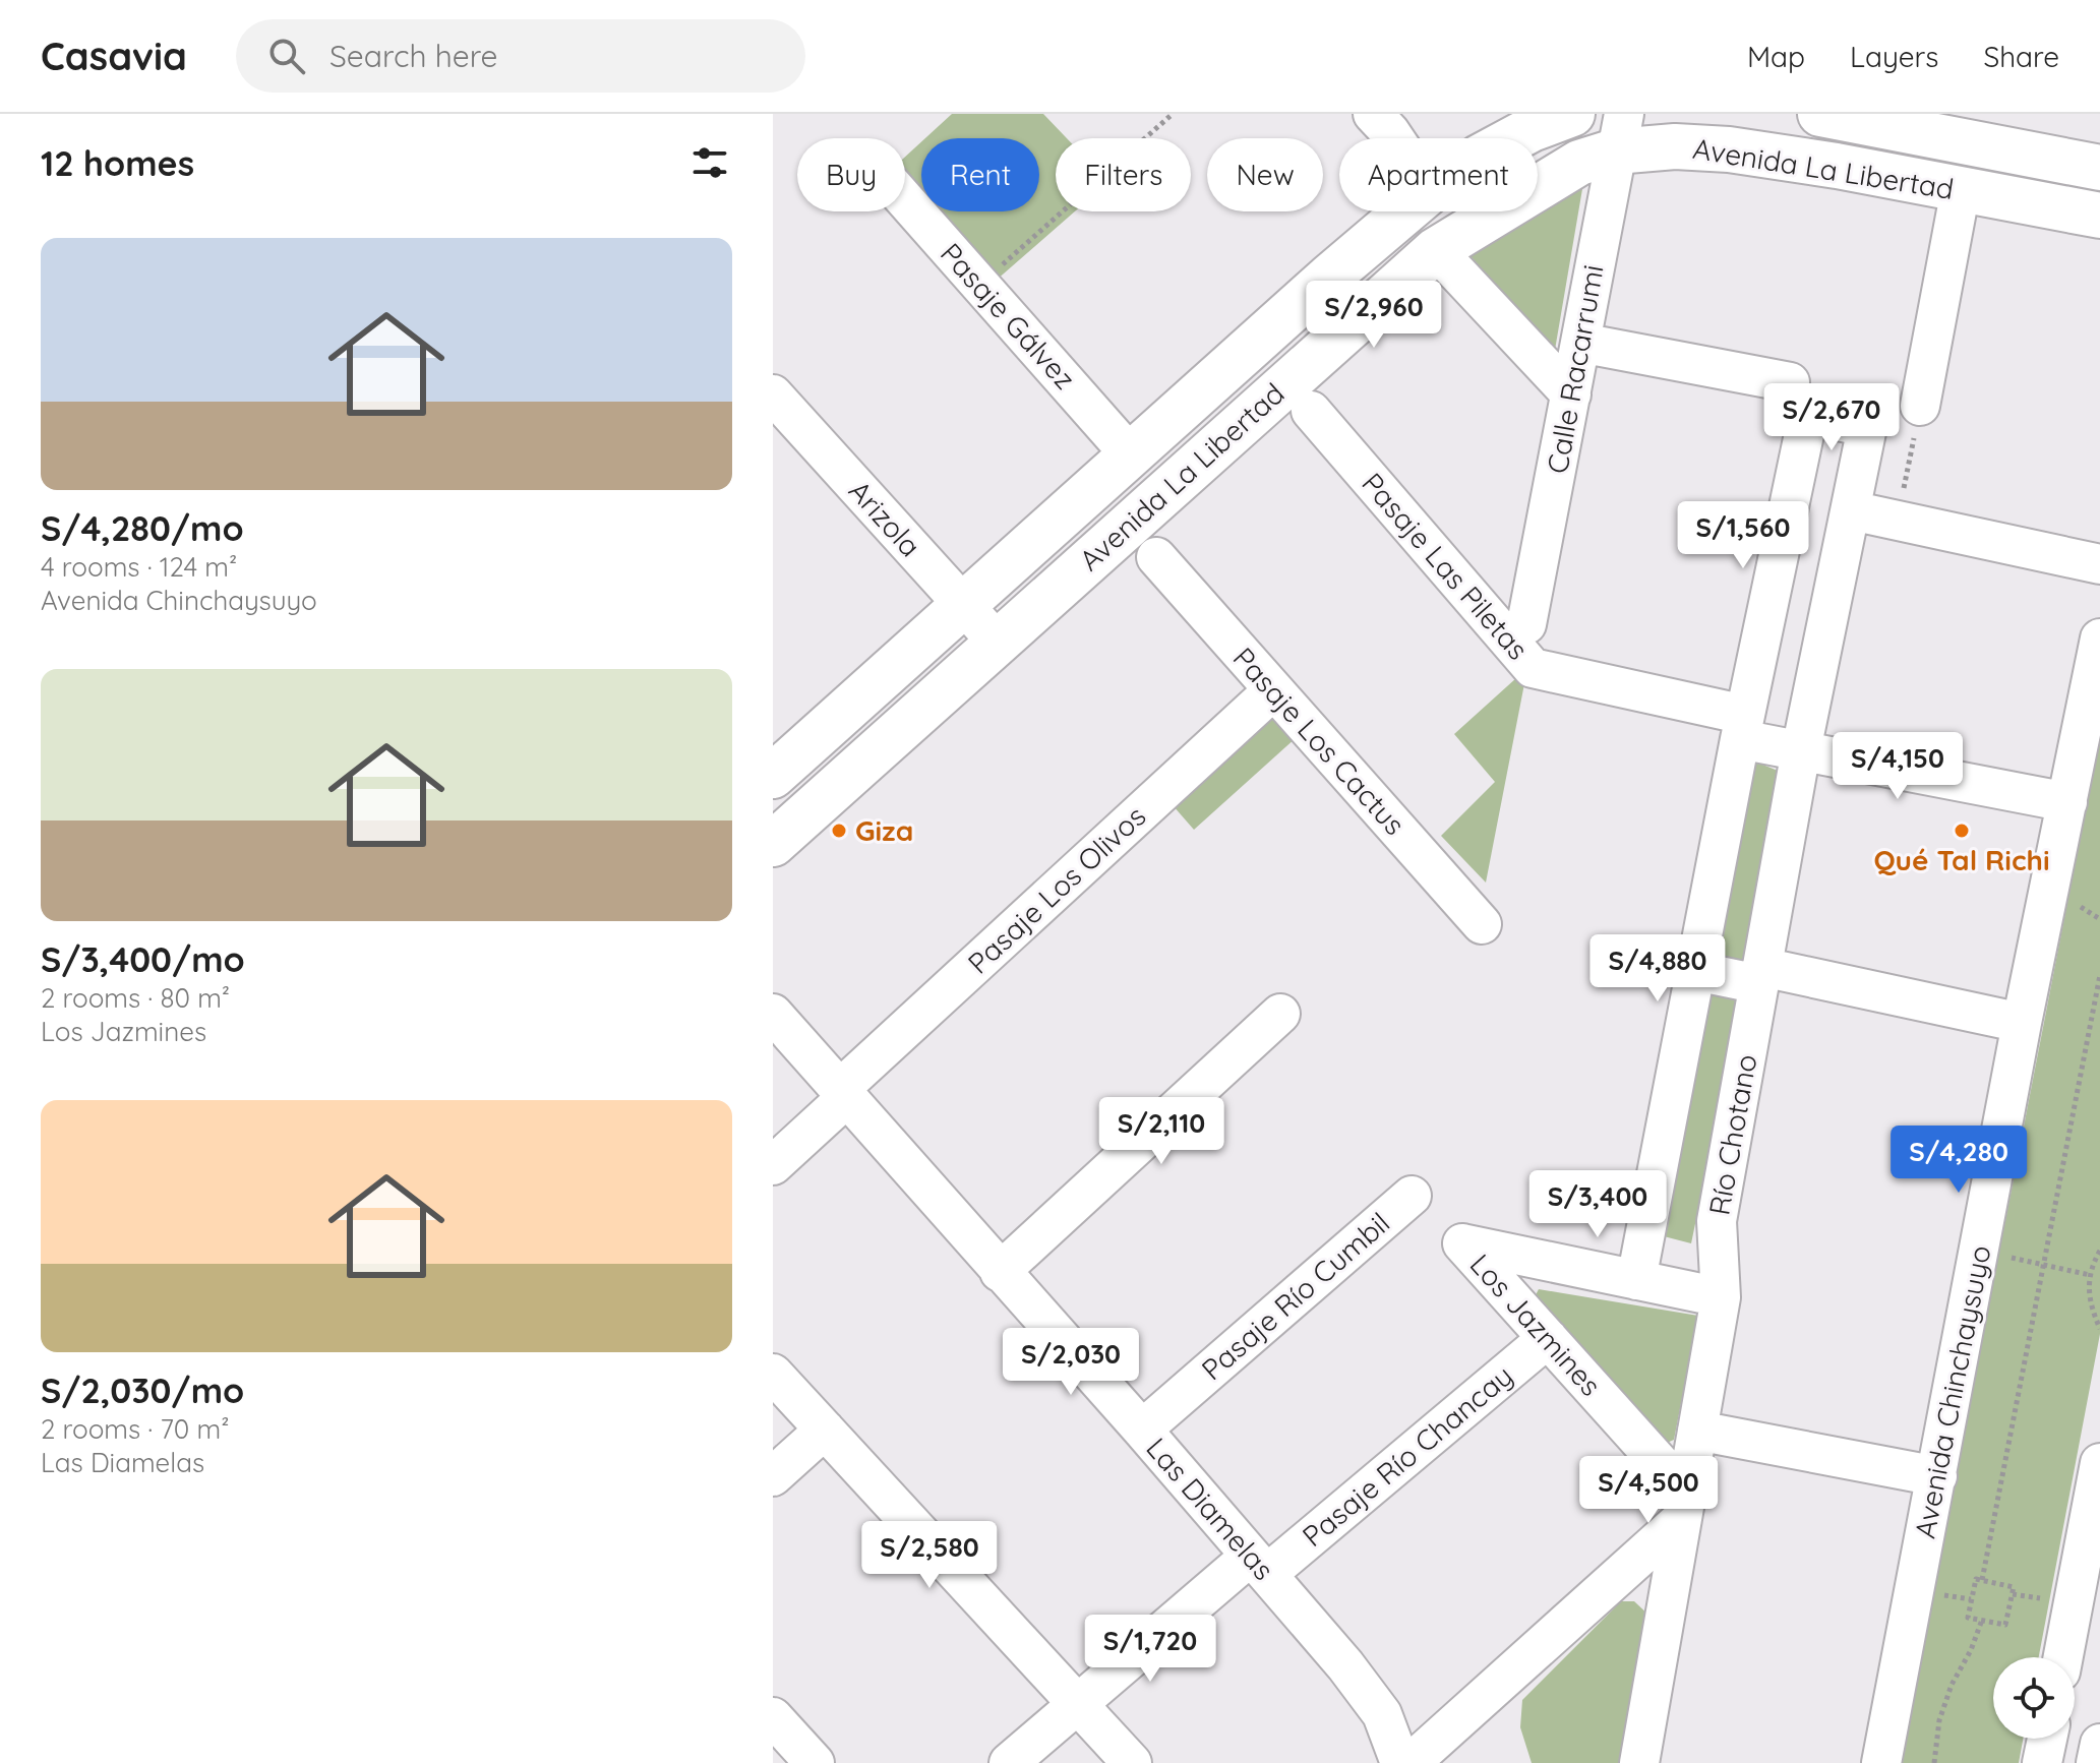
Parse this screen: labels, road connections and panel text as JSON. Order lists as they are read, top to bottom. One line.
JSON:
{"streets":{"main road":["Avenida La Libertad"],"street":["Pasaje Gálvez","Calle Racarrumi","Arizola","Pasaje Las Piletas","Pasaje Los Cactus","Pasaje Los Olivos","Río Chotano","Pasaje Río Cumbil","Los Jazmines","Avenida Chinchaysuyo","Pasaje Río Chancay","Las Diamelas"]},"crossings":[["Avenida La Libertad","Pasaje Gálvez"],["Avenida La Libertad","Calle Racarrumi"],["Avenida La Libertad","Arizola"],["Pasaje Las Piletas","Río Chotano"],["Pasaje Las Piletas","Avenida Chinchaysuyo"],["Pasaje Los Cactus","Pasaje Los Olivos"],["Pasaje Los Olivos","Las Diamelas"],["Río Chotano","Los Jazmines"],["Pasaje Río Cumbil","Las Diamelas"],["Los Jazmines","Pasaje Río Chancay"],["Pasaje Río Chancay","Las Diamelas"]],"places":["Giza","Qué Tal Richi"],"page":{"header":"Casavia","search":"Search here","nav":["Map","Layers","Share"],"heading":"12 homes","chip":["Buy","Rent","Filters","New","Apartment"],"list":[{"name":"S/4,280/mo","note":"4 rooms · 124 m² · Avenida Chinchaysuyo"},{"name":"S/3,400/mo","note":"2 rooms · 80 m² · Los Jazmines"},{"name":"S/2,030/mo","note":"2 rooms · 70 m² · Las Diamelas"}],"price":["S/2,960","S/2,670","S/1,560","S/4,150","S/4,880","S/2,110","S/4,280","S/3,400","S/2,030","S/4,500","S/2,580","S/1,720"]}}
